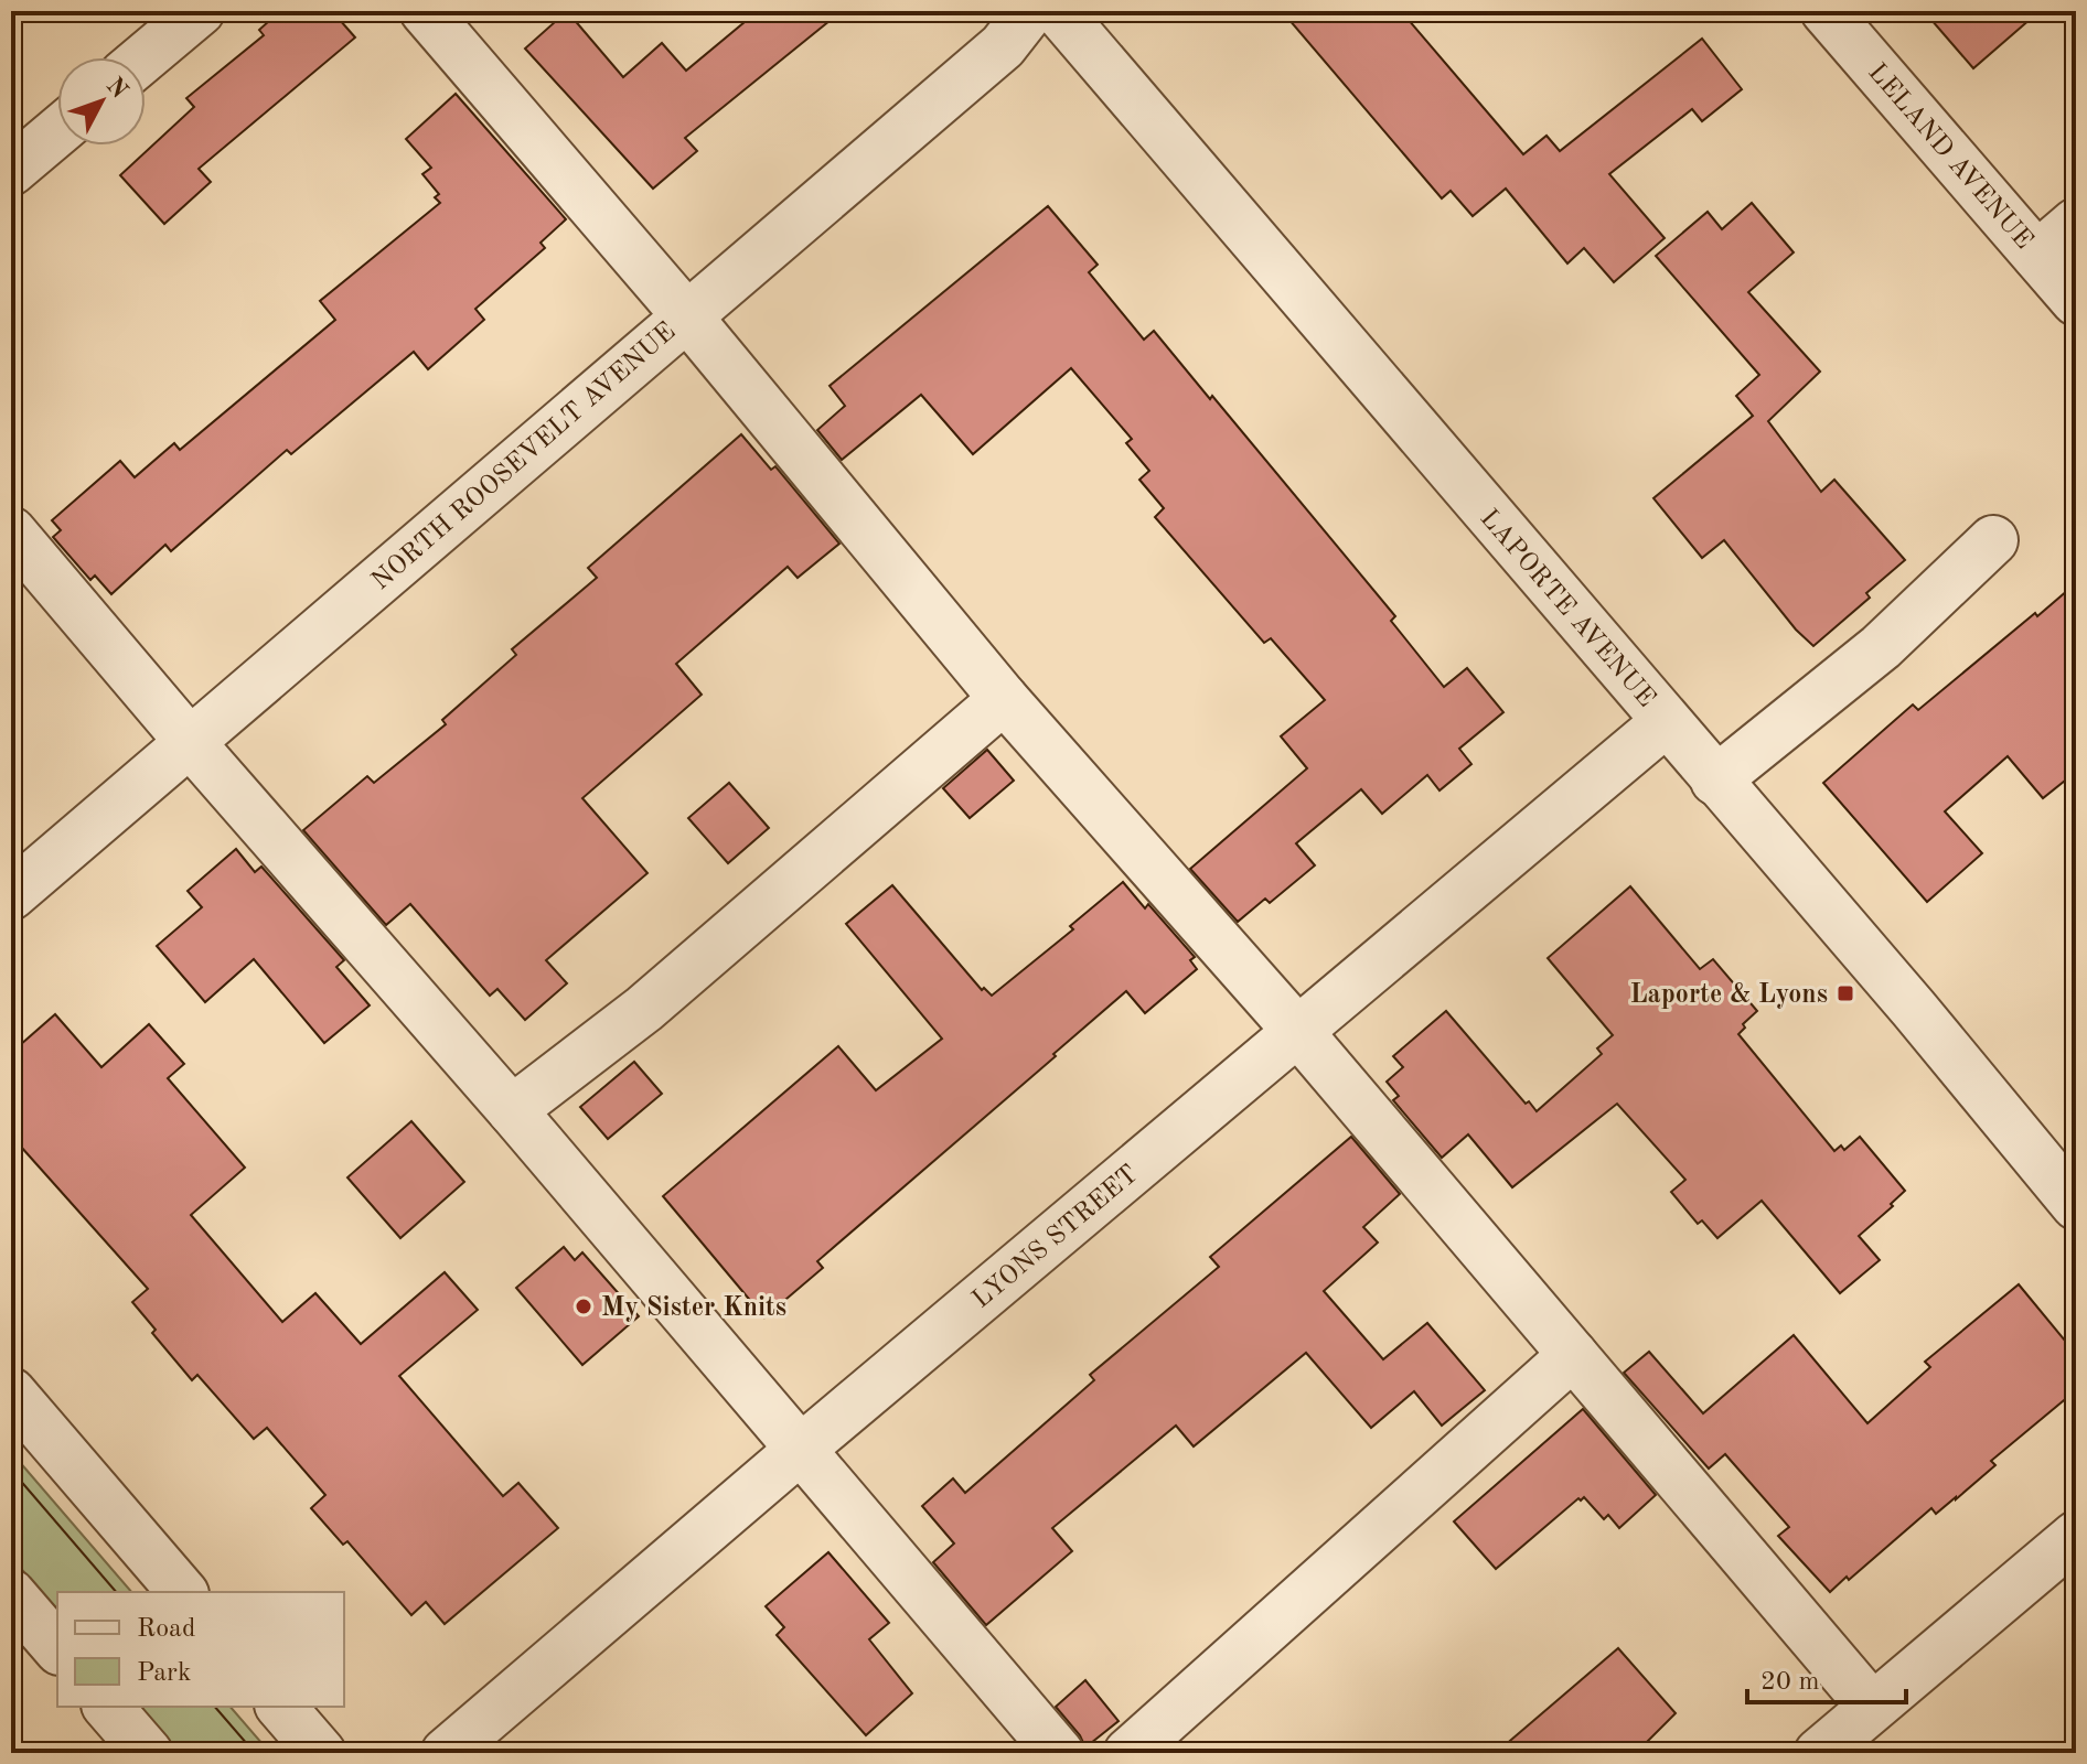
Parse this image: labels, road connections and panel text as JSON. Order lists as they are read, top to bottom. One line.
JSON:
{"streets":{"street":["LELAND AVENUE","NORTH ROOSEVELT AVENUE","LAPORTE AVENUE","LYONS STREET"]},"crossings":[["LAPORTE AVENUE","LYONS STREET"]],"places":{"transit":["Laporte & Lyons"],"other":["My Sister Knits"]},"legend":["Road","Park"],"scale_bar":"20 m","north":"top right"}
